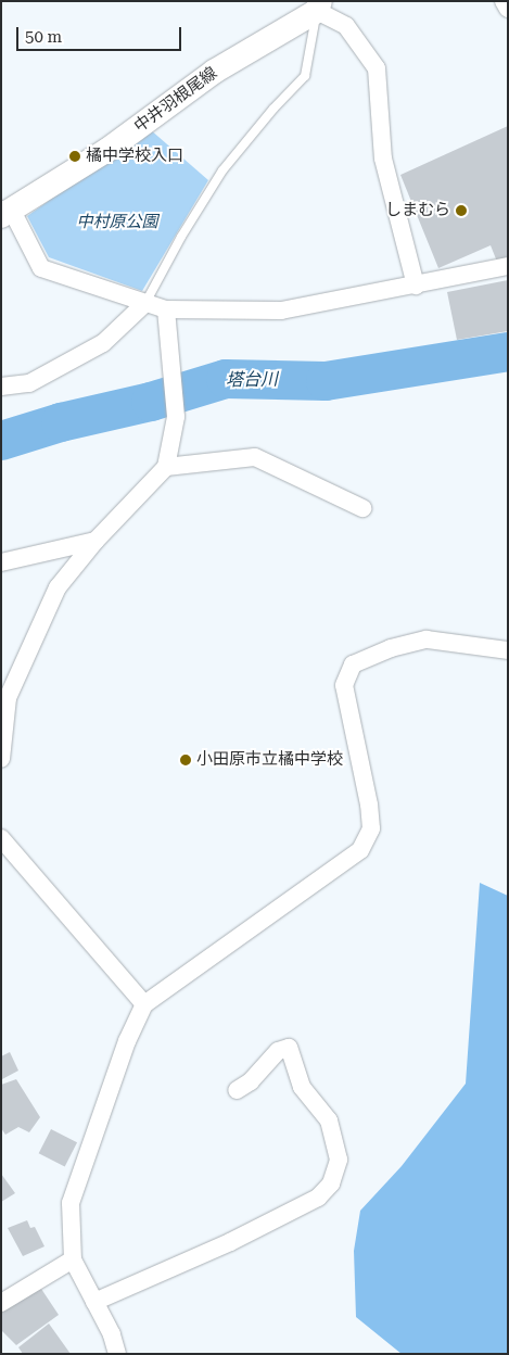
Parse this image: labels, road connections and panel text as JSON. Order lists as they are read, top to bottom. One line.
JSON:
{"streets":{"main road":["中井羽根尾線"]},"water":["塔台川"],"parks":["中村原公園"],"places":["橘中学校入口","しまむら","小田原市立橘中学校"],"scale_bar":"50 m"}
